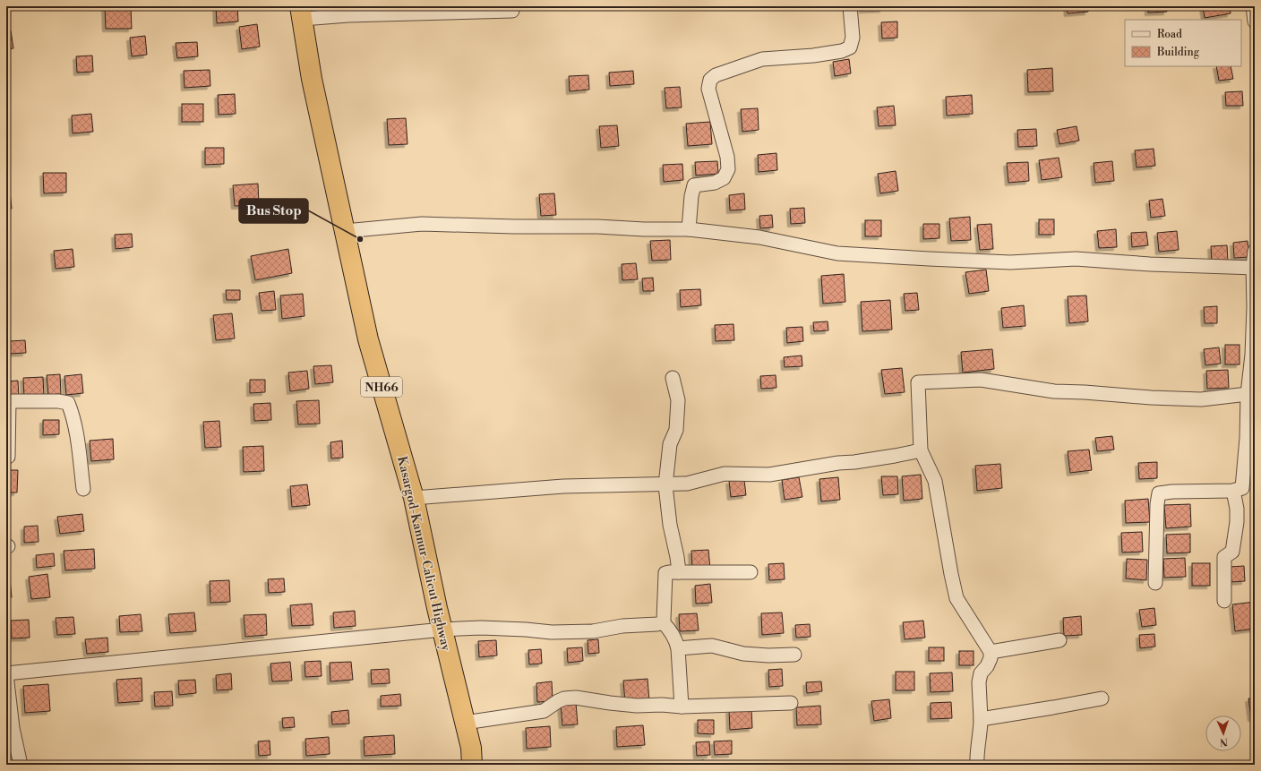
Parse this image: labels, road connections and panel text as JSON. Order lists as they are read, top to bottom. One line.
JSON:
{"streets":{"highway":["NH66","Kasargod-Kannur-Calicut Highway"]},"places":["Bus Stop"],"legend":["Road","Building"],"north":"bottom"}
